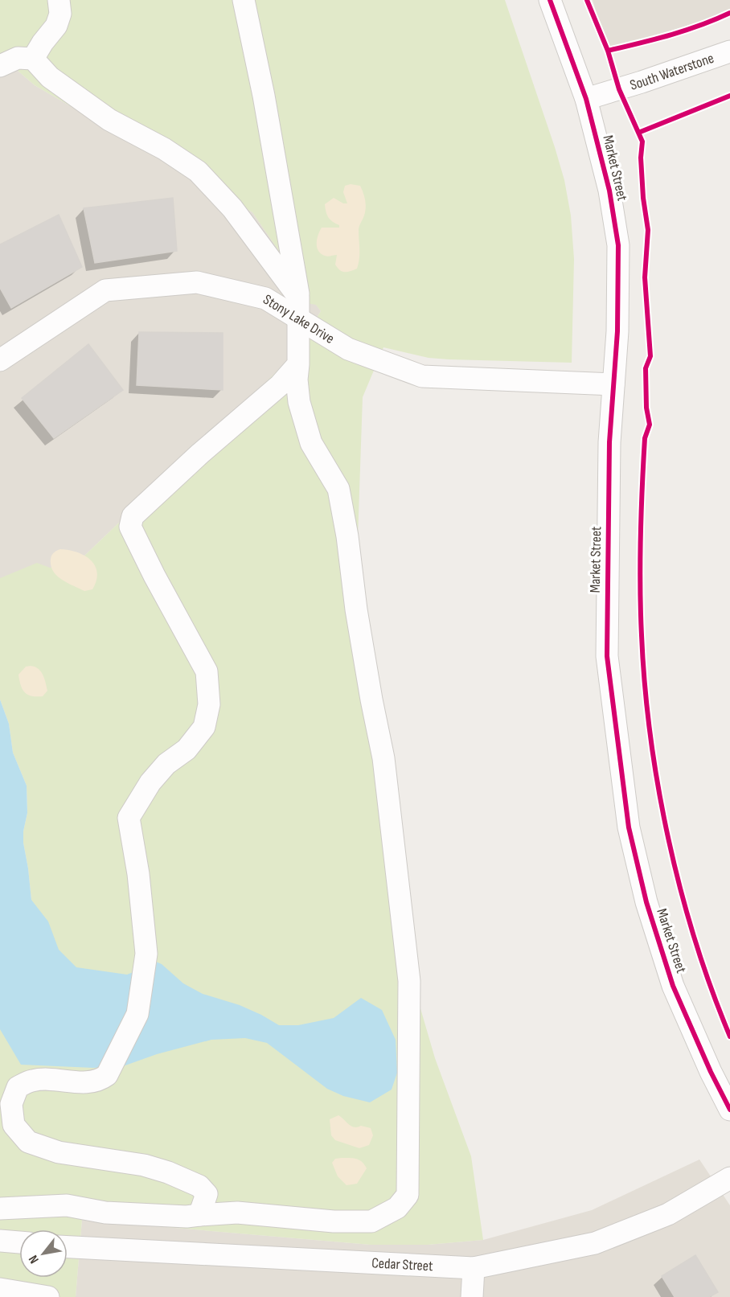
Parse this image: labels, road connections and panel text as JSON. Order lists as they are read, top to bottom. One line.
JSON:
{"streets":{"street":["South Waterstone","Market Street","Stony Lake Drive","Cedar Street"]},"crossings":[["South Waterstone","Market Street"],["Market Street","Stony Lake Drive"]],"north":"bottom left"}
